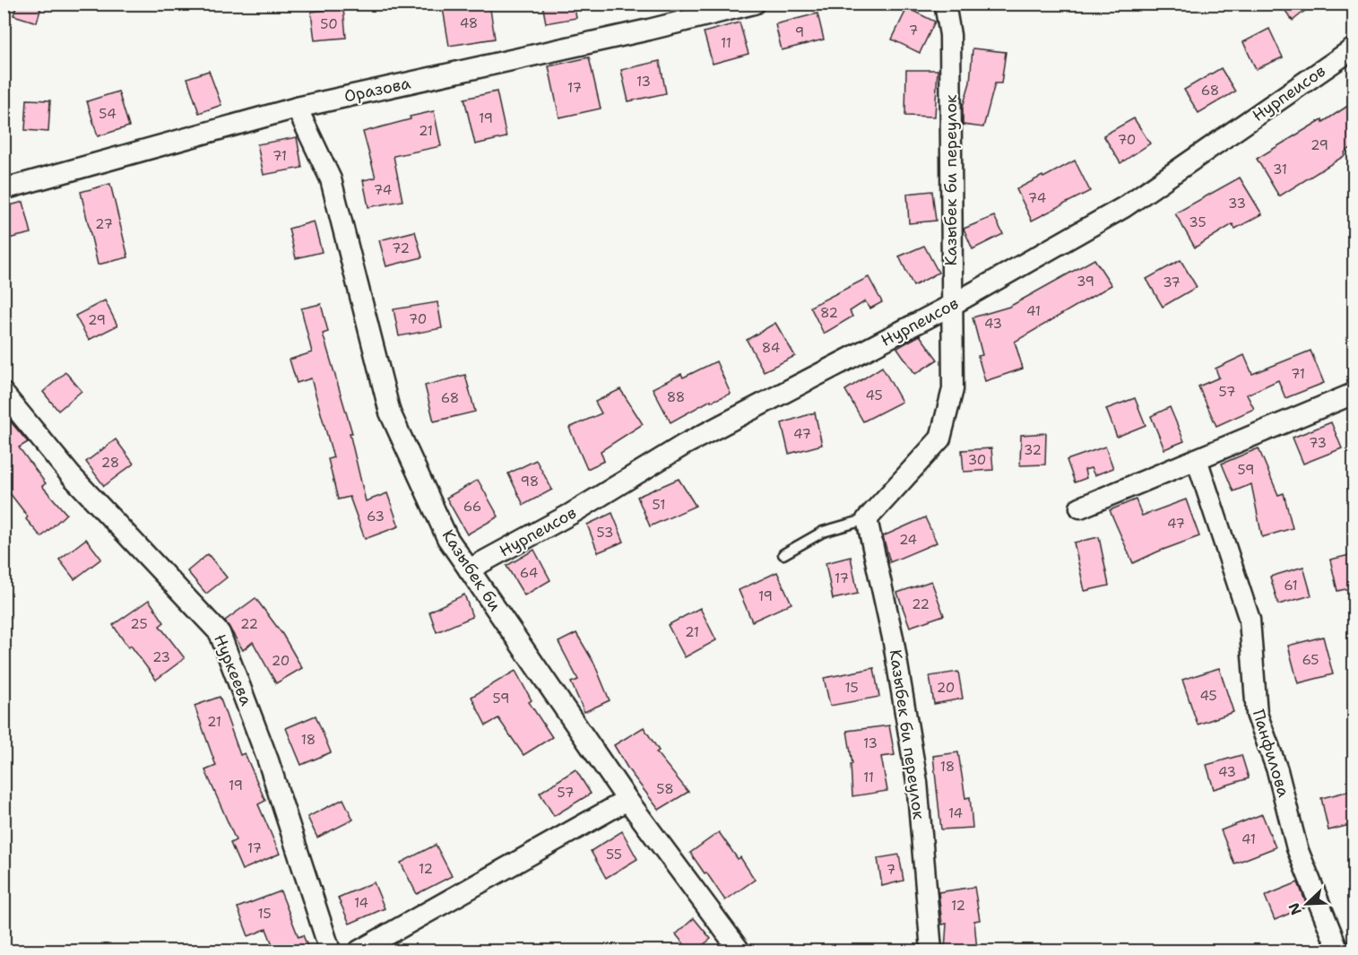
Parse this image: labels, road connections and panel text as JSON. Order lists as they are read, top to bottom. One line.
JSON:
{"streets":{"street":["Оразова","Нурпеисов","Казыбек би переулок","Казыбек би","Нуркеева","Панфилова"]},"crossings":[["Оразова","Казыбек би"],["Нурпеисов","Казыбек би переулок"],["Нурпеисов","Казыбек би"]],"house_numbers":["48","50","7","9","11","13","17","68","54","19","21","70","29","71","31","74","74","33","35","27","72","39","37","41","82","70","29","43","84","71","57","45","88","68","47","73","32","30","28","59","98","51","66","63","47","53","24","64","17","61","19","22","25","22","21","23","65","20","15","20","45","59","21","18","13","18","43","11","19","58","57","14","41","17","55","12","7","14","12","15"],"north":"bottom left"}
